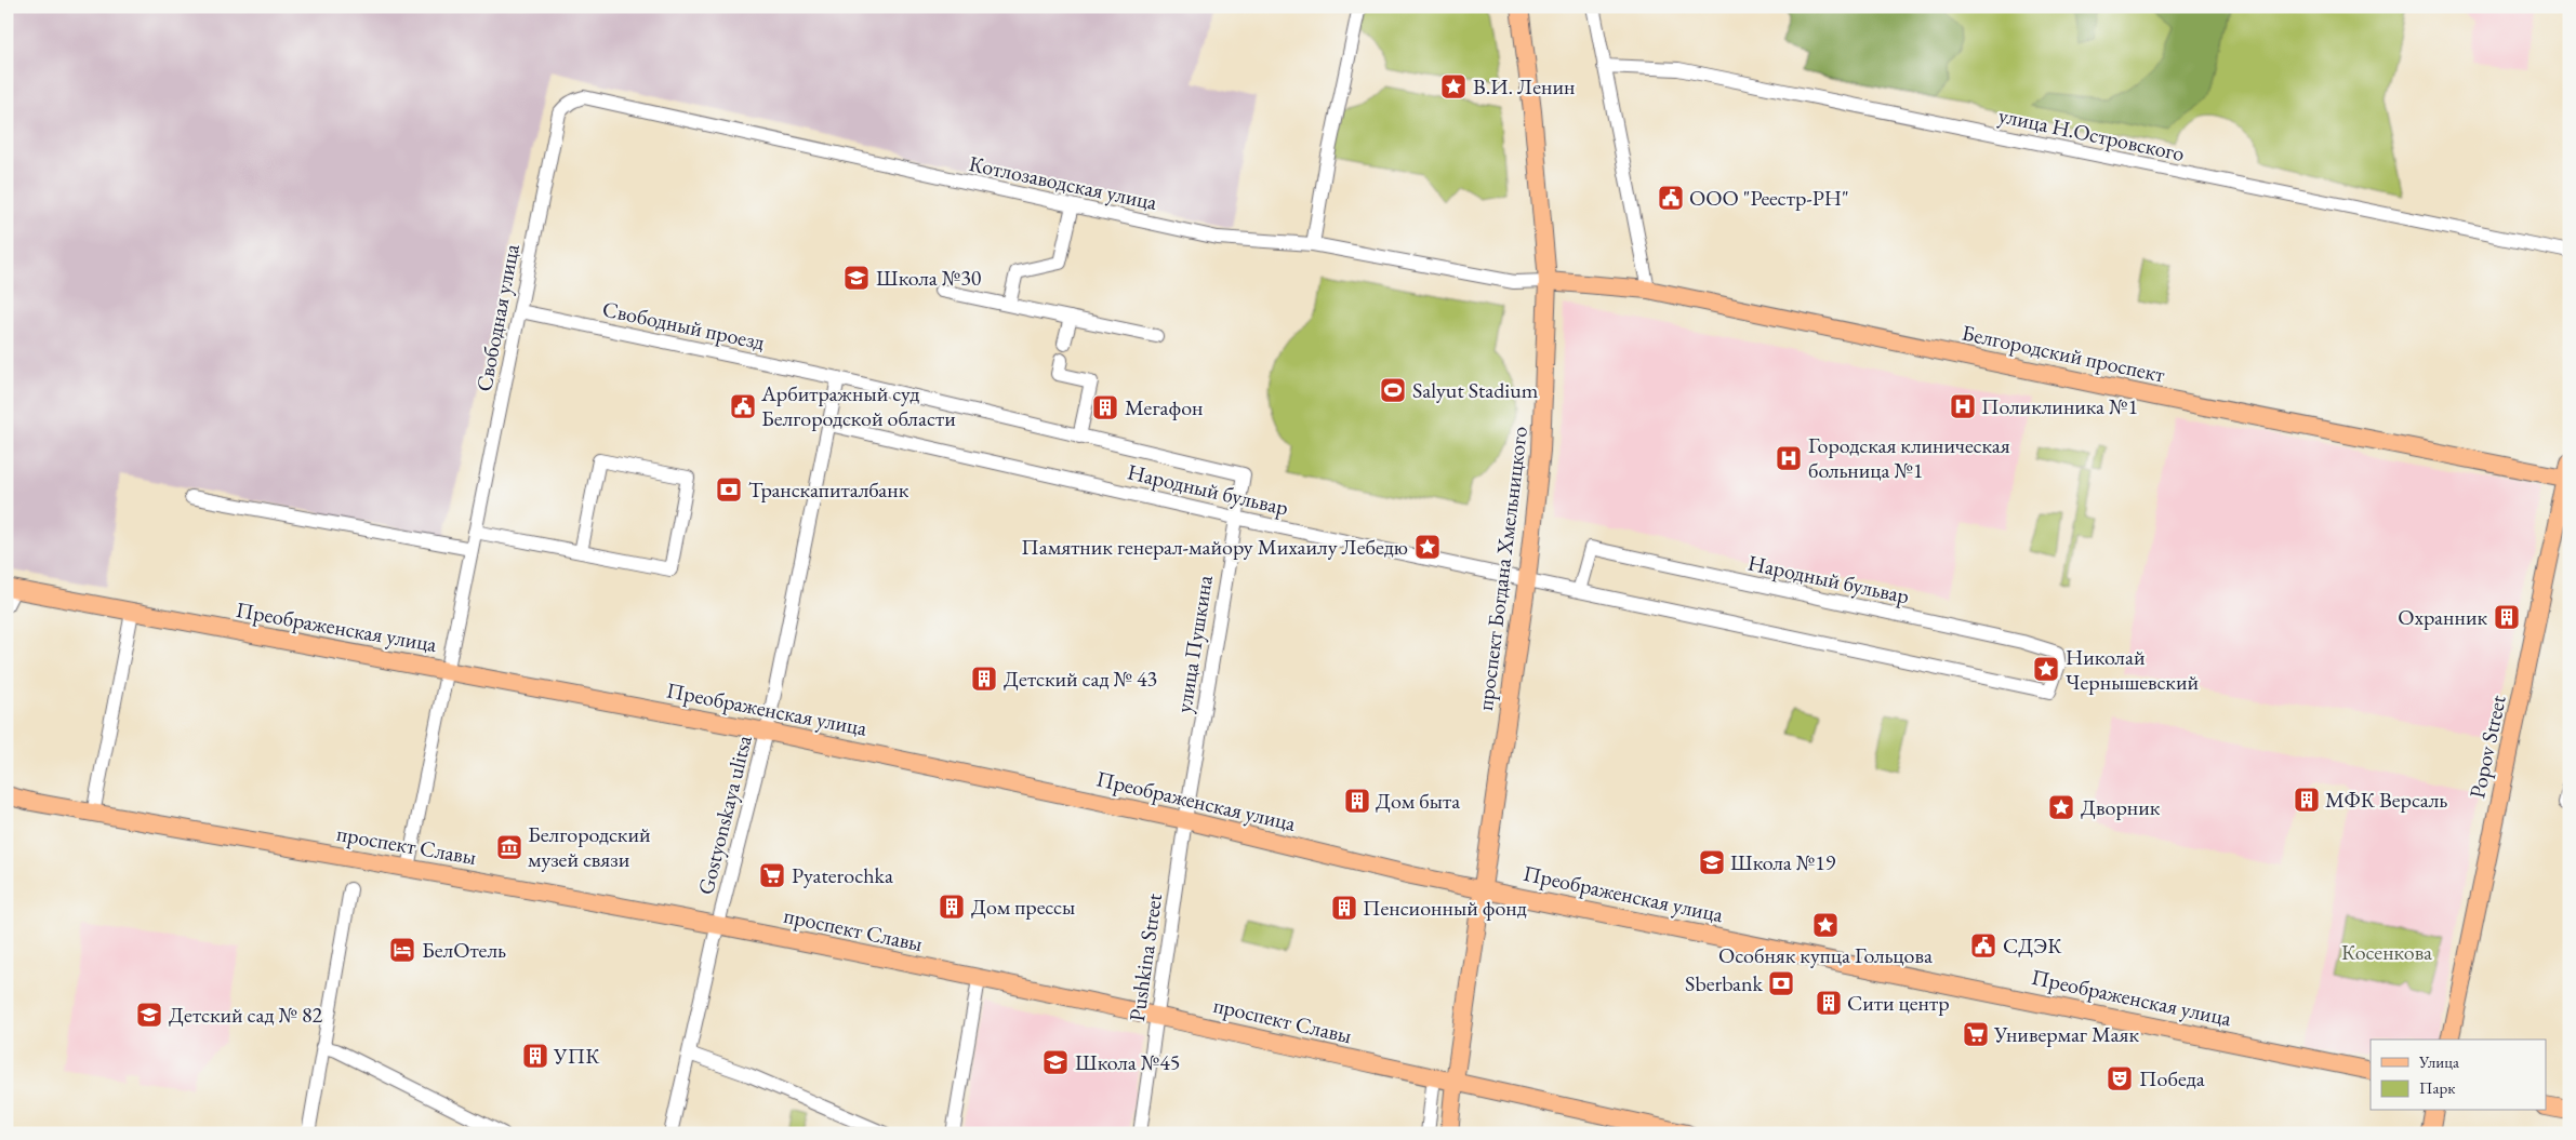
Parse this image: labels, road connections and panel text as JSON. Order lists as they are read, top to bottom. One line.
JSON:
{"streets":{"main road":["Белгородский проспект","проспект Богдана Хмельницкого","Преображенская улица","Popov Street","проспект Славы"],"street":["улица Н.Островского","Котлозаводская улица","Свободная улица","Свободный проезд","Народный бульвар","улица Пушкина","Gostyonskaya ulitsa","Pushkina Street"]},"crossings":[["Котлозаводская улица","Свободная улица"],["Котлозаводская улица","Белгородский проспект"],["Котлозаводская улица","проспект Богдана Хмельницкого"],["Свободная улица","Свободный проезд"],["Свободная улица","Преображенская улица"],["Свободная улица","проспект Славы"],["Свободный проезд","Народный бульвар"],["Свободный проезд","Gostyonskaya ulitsa"],["Белгородский проспект","проспект Богдана Хмельницкого"],["Белгородский проспект","Popov Street"],["Народный бульвар","проспект Богдана Хмельницкого"],["Народный бульвар","улица Пушкина"],["Народный бульвар","Gostyonskaya ulitsa"],["проспект Богдана Хмельницкого","Преображенская улица"],["проспект Богдана Хмельницкого","проспект Славы"],["Преображенская улица","улица Пушкина"],["Преображенская улица","Gostyonskaya ulitsa"],["Преображенская улица","Pushkina Street"],["улица Пушкина","Pushkina Street"],["Gostyonskaya ulitsa","проспект Славы"],["проспект Славы","Pushkina Street"]],"parks":["Косенкова"],"places":{"place":["В.И. Ленин","Памятник генерал-майору Михаилу Лебедю","Николай Чернышевский","Дворник","Особняк купца Гольцова"],"public building":["ООО \"Реестр-РН\"","Арбитражный суд Белгородской области","СДЭК"],"school or university":["Школа №30","Школа №19","Детский сад № 82","Школа №45"],"sports":["Salyut Stadium"],"hospital":["Поликлиника №1","Городская клиническая больница №1"],"building":["Мегафон","Охранник","Детский сад № 43","МФК Версаль","Дом быта","Дом прессы","Пенсионный фонд","Сити центр","УПК"],"bank":["Транскапиталбанк","Sberbank"],"museum":["Белгородский музей связи"],"supermarket":["Pyaterochka","Универмаг Маяк"],"hotel":["БелОтель"],"theatre":["Победа"]},"legend":["Улица","Парк"]}
